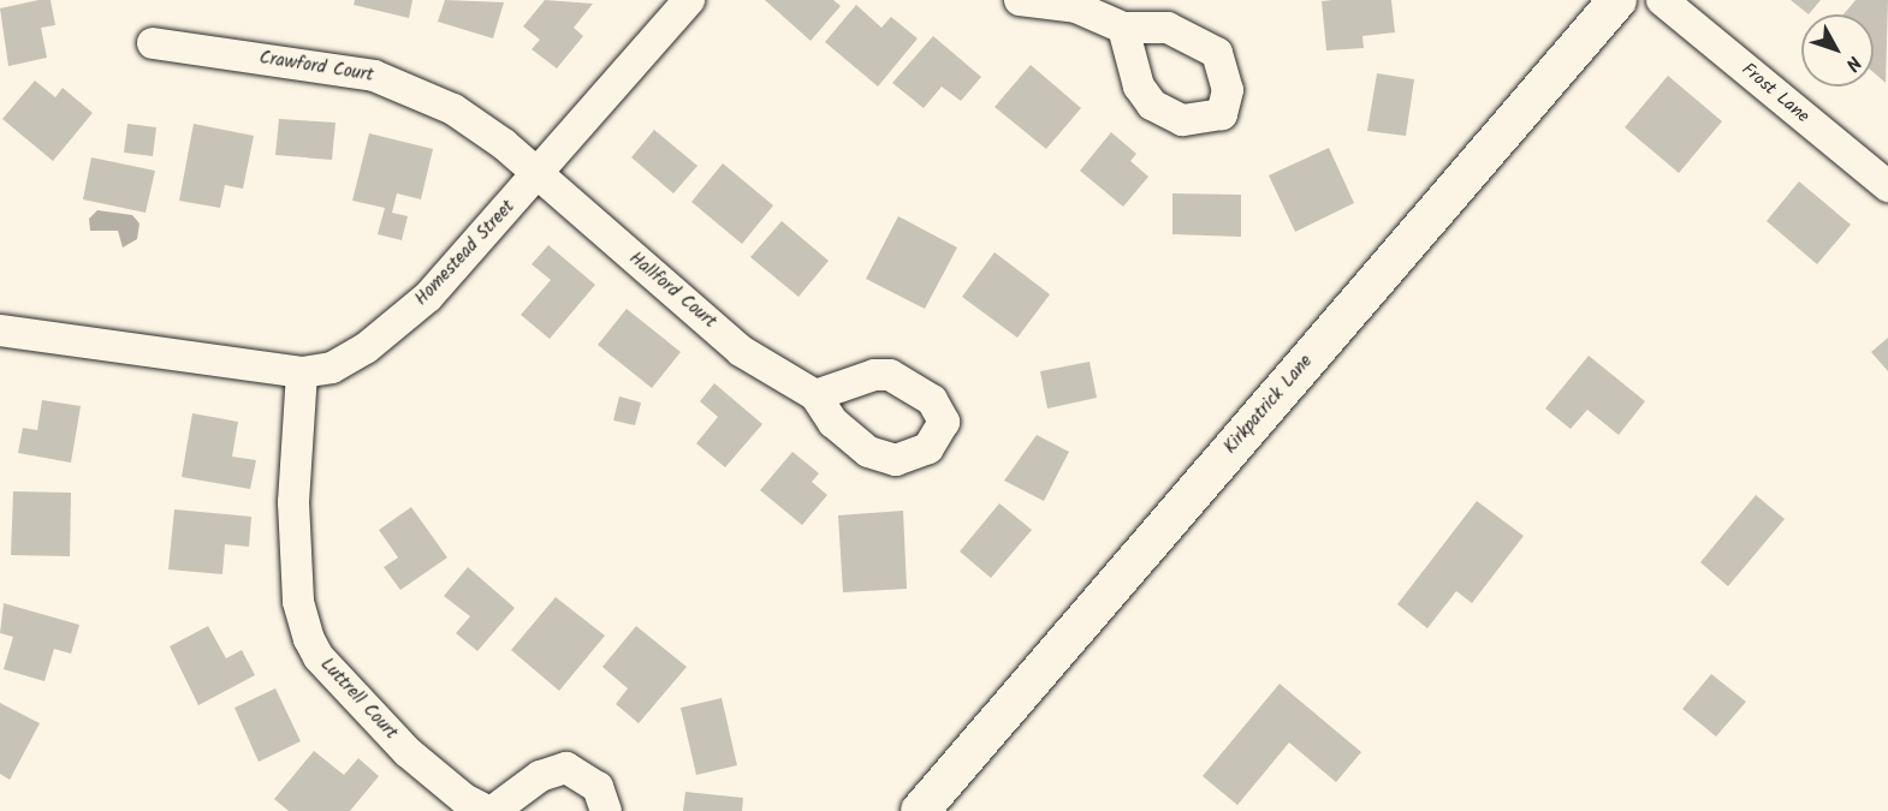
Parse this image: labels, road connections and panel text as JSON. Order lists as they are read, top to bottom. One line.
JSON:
{"streets":{"street":["Crawford Court","Frost Lane","Homestead Street","Hallford Court","Kirkpatrick Lane","Luttrell Court"]},"crossings":[["Crawford Court","Homestead Street"],["Crawford Court","Hallford Court"],["Homestead Street","Hallford Court"],["Homestead Street","Luttrell Court"]],"north":"bottom right"}
